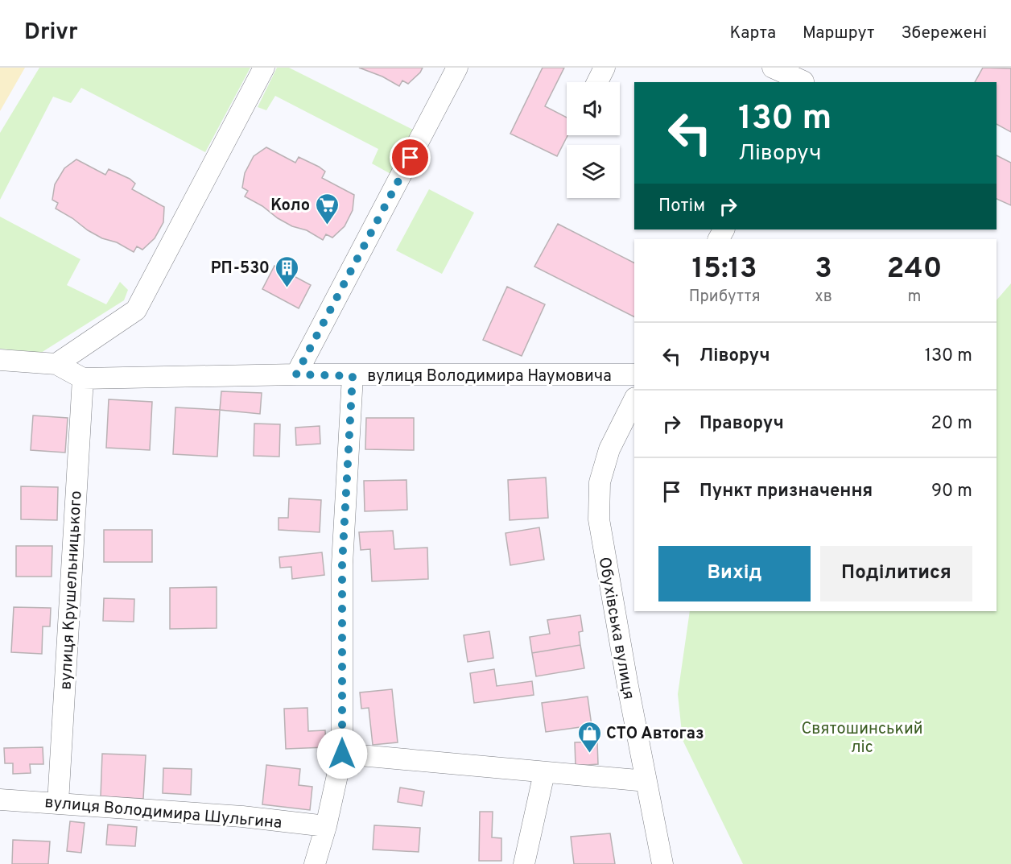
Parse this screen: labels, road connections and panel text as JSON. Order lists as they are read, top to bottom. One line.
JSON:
{"streets":{"street":["вулиця Володимира Наумовича","вулиця Крушельницького","Обухівська вулиця","вулиця Володимира Шульгина"]},"crossings":[["вулиця Володимира Наумовича","вулиця Крушельницького"],["вулиця Крушельницького","вулиця Володимира Шульгина"]],"parks":["Святошинський ліс"],"places":{"supermarket":["Коло"],"building":["РП-530"],"shop":["СТО Автогаз"]},"page":{"header":"Drivr","nav":["Карта","Маршрут","Збережені"],"turn":["130 m","Ліворуч"],"then":"Потім","eta":["15:13","Прибуття","3","хв","240","m"],"list":[{"name":"Ліворуч","value":"130 m"},{"name":"Праворуч","value":"20 m"},{"name":"Пункт призначення","value":"90 m"}],"buttons":["Вихід","Поділитися"]}}
